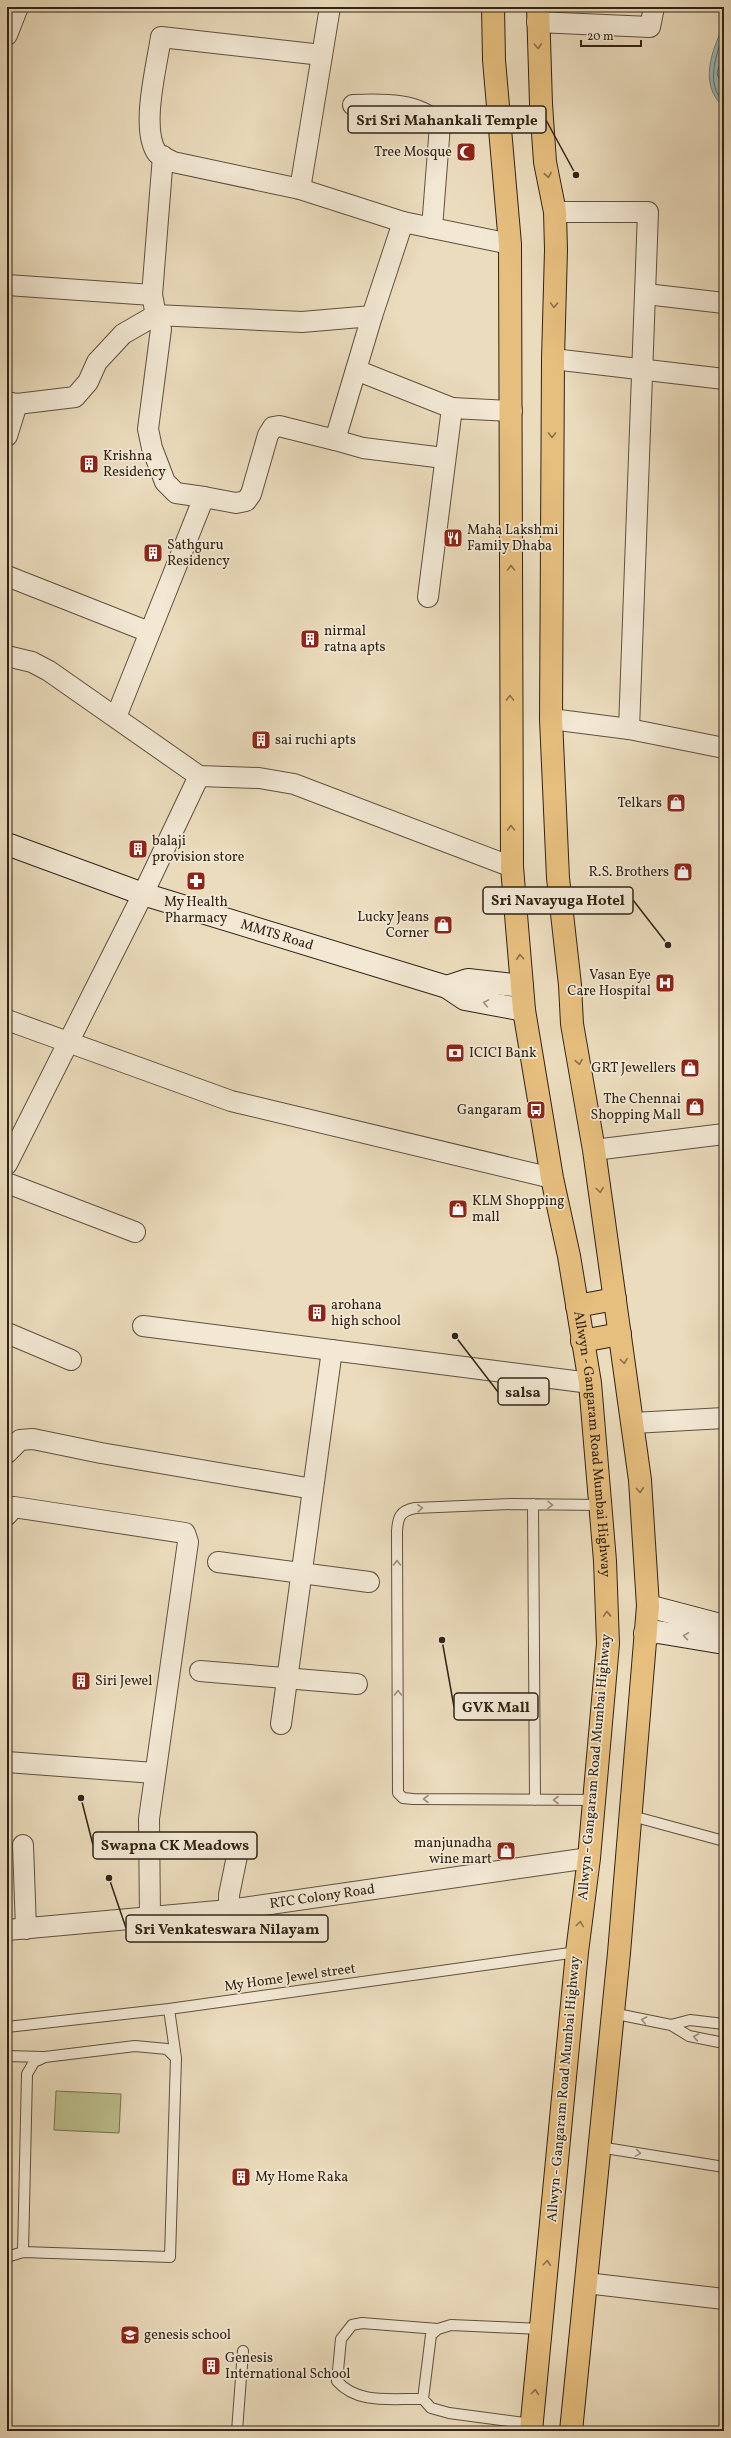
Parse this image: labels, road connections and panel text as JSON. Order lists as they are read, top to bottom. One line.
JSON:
{"streets":{"highway":["Allwyn - Gangaram Road Mumbai Highway"],"main road":["MMTS Road"],"street":["RTC Colony Road"],"lane":["My Home Jewel street"]},"crossings":[["MMTS Road","Allwyn - Gangaram Road Mumbai Highway"],["Allwyn - Gangaram Road Mumbai Highway","RTC Colony Road"],["Allwyn - Gangaram Road Mumbai Highway","My Home Jewel street"]],"places":{"mosque":["Tree Mosque"],"other":["Sri Sri Mahankali Temple","Sri Navayuga Hotel","salsa","GVK Mall","Swapna CK Meadows","Sri Venkateswara Nilayam"],"building":["Krishna Residency","Sathguru Residency","nirmal ratna apts","sai ruchi apts","balaji provision store","arohana high school","Siri Jewel","My Home Raka","Genesis International School"],"restaurant":["Maha Lakshmi Family Dhaba"],"shop":["Telkars","R.S. Brothers","Lucky Jeans Corner","GRT Jewellers","The Chennai Shopping Mall","KLM Shopping mall","manjunadha wine mart"],"pharmacy":["My Health Pharmacy"],"hospital":["Vasan Eye Care Hospital"],"bank":["ICICI Bank"],"bus stop":["Gangaram"],"school or university":["genesis school"]},"scale_bar":"20 m"}
